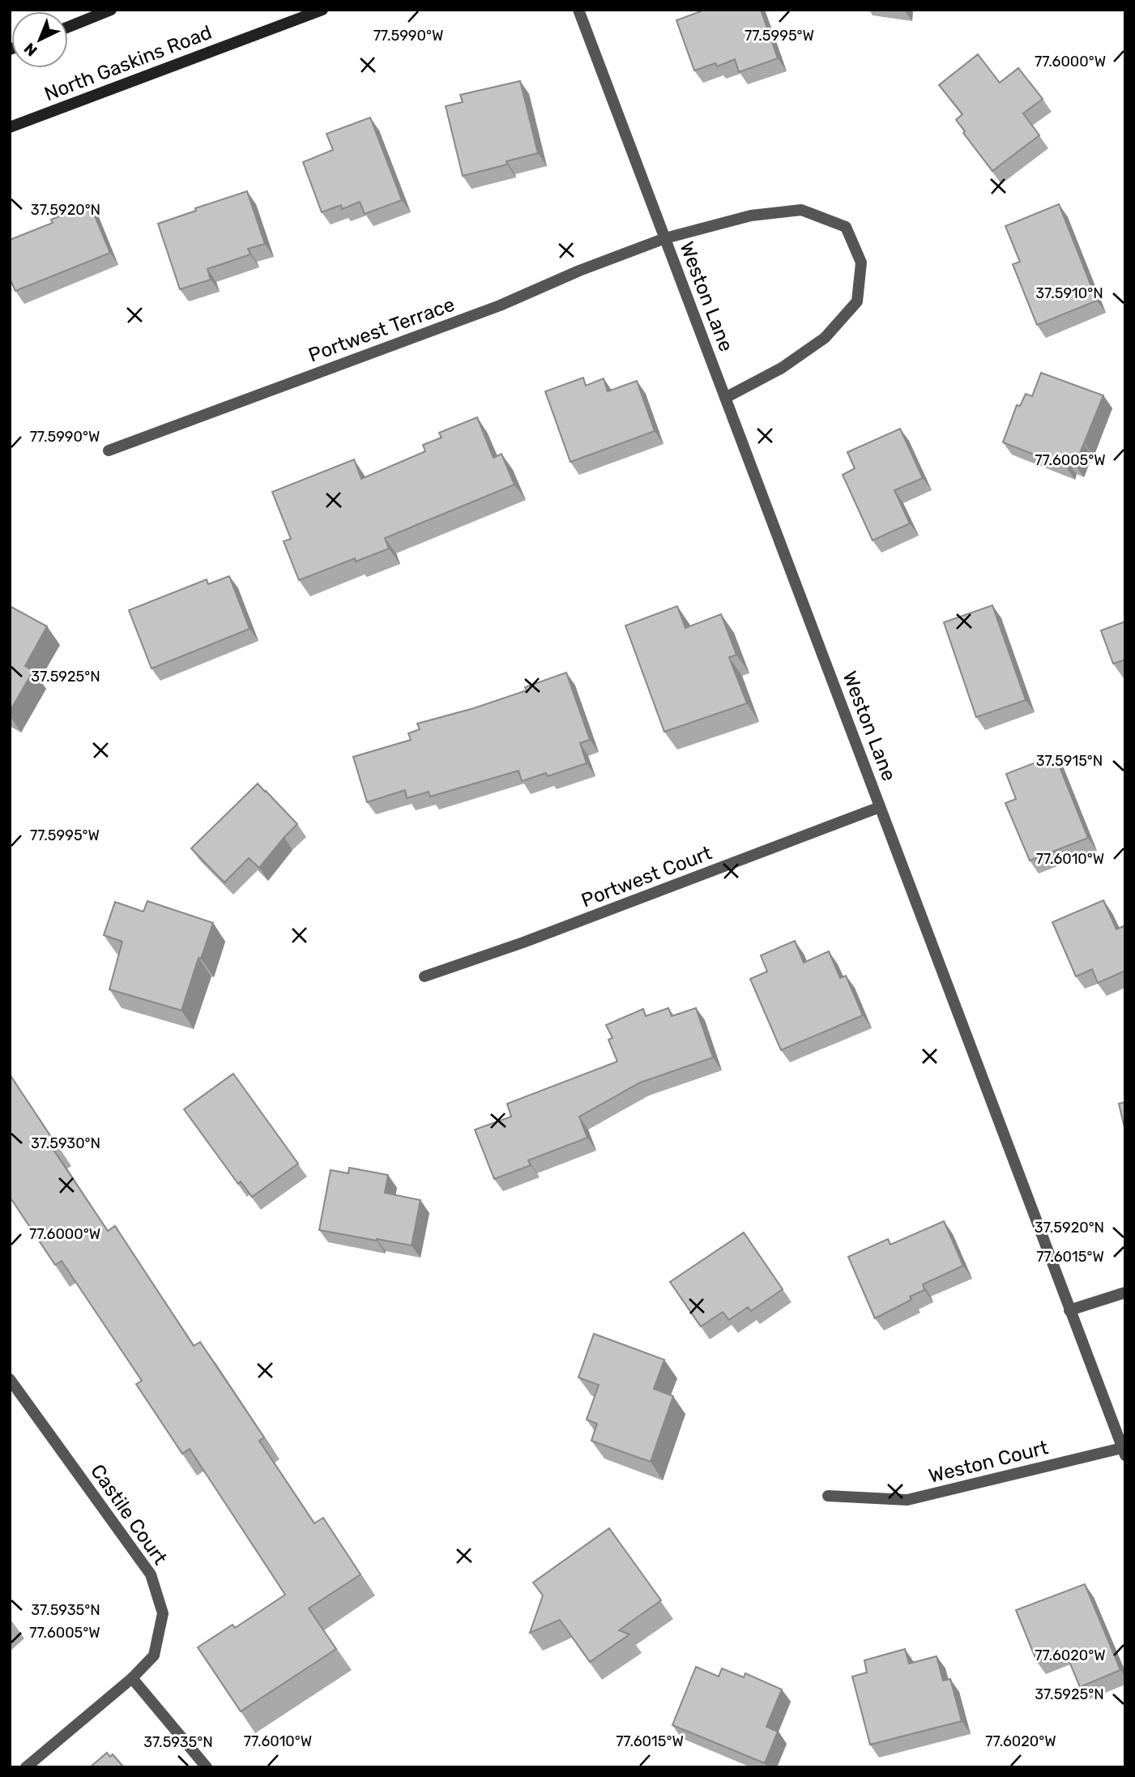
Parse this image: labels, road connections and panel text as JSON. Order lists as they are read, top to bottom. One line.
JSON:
{"streets":{"main road":["North Gaskins Road"],"street":["Weston Lane","Portwest Terrace","Portwest Court","Weston Court","Castile Court"]},"crossings":[["Weston Lane","Portwest Terrace"],["Weston Lane","Portwest Court"],["Weston Lane","Weston Court"]],"north":"bottom left","coordinates":["77.5990°W","77.5995°W","77.6000°W","37.5920°N","37.5910°N","77.6005°W","37.5925°N","37.5915°N","77.6010°W","37.5930°N","77.6015°W","37.5935°N","77.6020°W"]}
